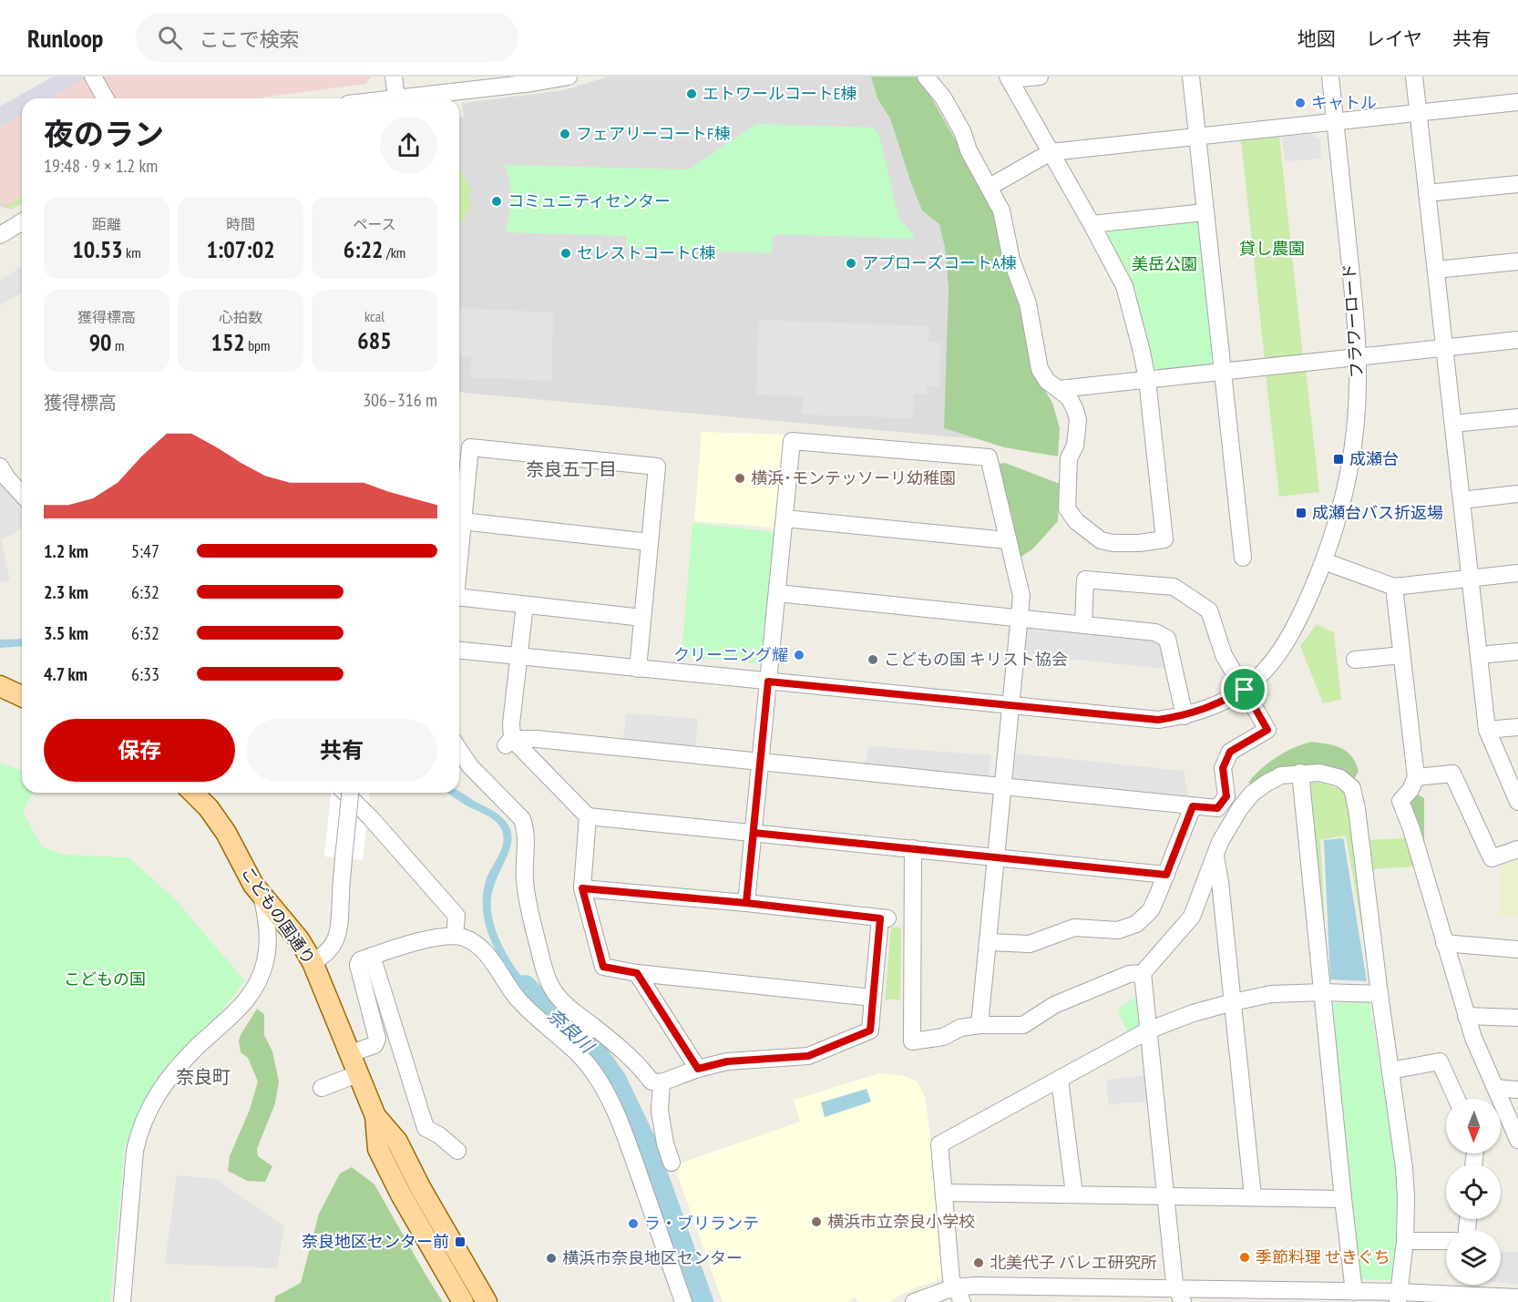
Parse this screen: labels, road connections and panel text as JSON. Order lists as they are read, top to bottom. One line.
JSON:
{"streets":{"main road":["こどもの国通り"],"street":["フラワーロード"]},"districts":["奈良五丁目","奈良町"],"water":["奈良川"],"parks":["貸し農園","美岳公園","こどもの国"],"places":{"other":["エトワールコートE棟","キャトル","フェアリーコートF棟","コミュニティセンター","セレストコートC棟","アプローズコートA棟","横浜･モンテッソーリ幼稚園","クリーニング耀","こどもの国 キリスト協会","横浜市立奈良小学校","ラ・ブリランテ","季節料理 せきぐち","横浜市奈良地区センター","北美代子 バレエ研究所"],"transit":["成瀬台","成瀬台バス折返場","奈良地区センター前"]},"north":"bottom","page":{"header":"Runloop","search":"ここで検索","nav":["地図","レイヤ","共有"],"heading":["夜のラン","19:48 · 9 × 1.2 km"],"stats":[["距離","10.53 km"],["時間","1:07:02"],["ペース","6:22 /km"],["獲得標高","90 m"],["心拍数","152 bpm"],["kcal","685"]],"chart":["獲得標高","306–316 m"],"list":[{"name":"1.2 km","note":"5:47"},{"name":"2.3 km","note":"6:32"},{"name":"3.5 km","note":"6:32"},{"name":"4.7 km","note":"6:33"}],"buttons":["保存","共有"]}}
